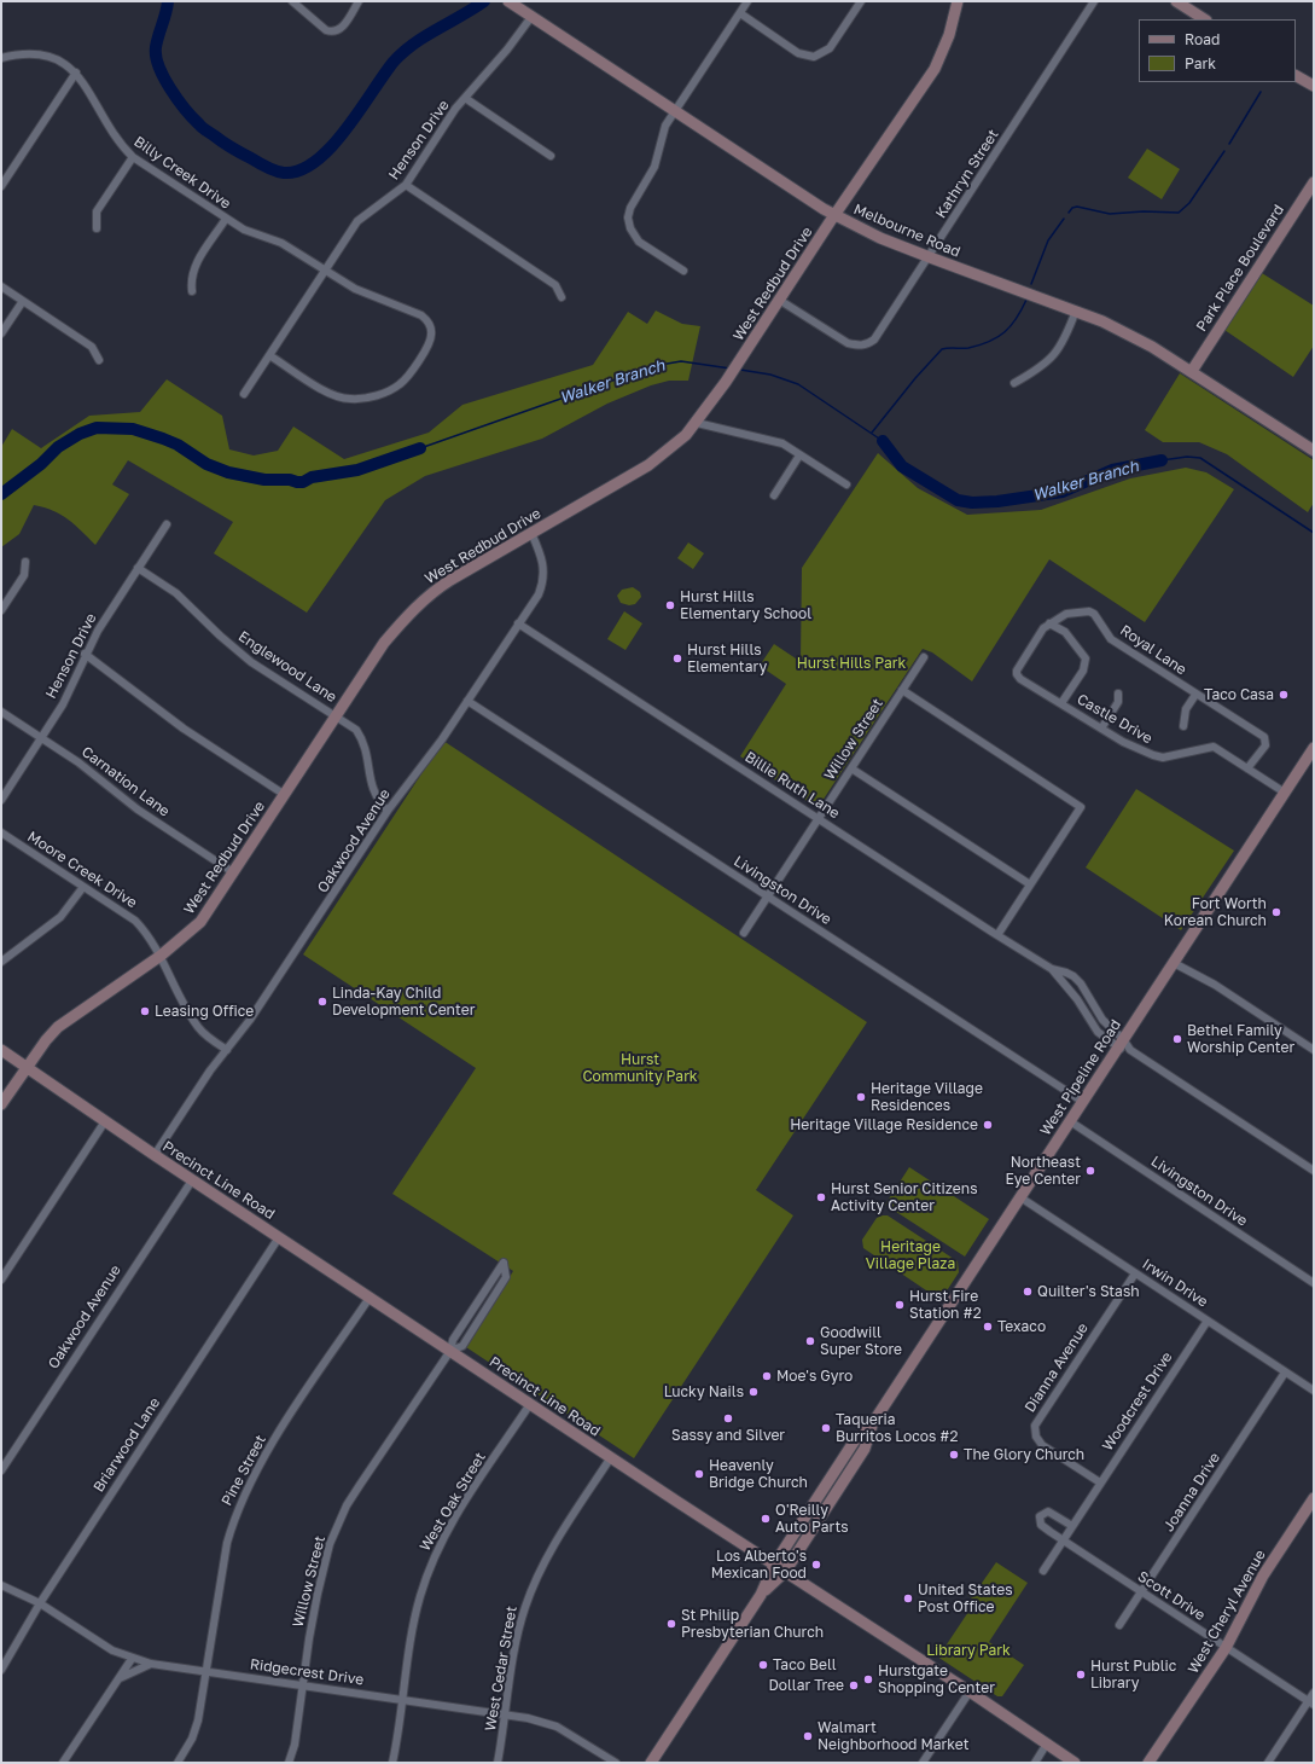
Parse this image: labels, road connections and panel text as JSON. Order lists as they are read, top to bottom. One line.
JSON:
{"streets":{"street":["Henson Drive","Billy Creek Drive","Kathryn Street","Melbourne Road","Park Place Boulevard","West Redbud Drive","Royal Lane","Englewood Lane","Castle Drive","Willow Street","Carnation Lane","Billie Ruth Lane","Oakwood Avenue","Moore Creek Drive","Livingston Drive","West Pipeline Road","Precinct Line Road","Irwin Drive","Dianna Avenue","Woodcrest Drive","Briarwood Lane","Pine Street","Joanna Drive","West Oak Street","Scott Drive","West Cheryl Avenue","West Cedar Street","Ridgecrest Drive"]},"crossings":[["Henson Drive","Billy Creek Drive"],["Henson Drive","Melbourne Road"],["Henson Drive","Englewood Lane"],["Henson Drive","Carnation Lane"],["Kathryn Street","Melbourne Road"],["Kathryn Street","West Redbud Drive"],["Melbourne Road","Park Place Boulevard"],["Melbourne Road","West Redbud Drive"],["West Redbud Drive","Englewood Lane"],["West Redbud Drive","Carnation Lane"],["West Redbud Drive","Oakwood Avenue"],["West Redbud Drive","Moore Creek Drive"],["West Redbud Drive","Precinct Line Road"],["Royal Lane","Castle Drive"],["Englewood Lane","Oakwood Avenue"],["Castle Drive","West Pipeline Road"],["Willow Street","Billie Ruth Lane"],["Willow Street","Livingston Drive"],["Willow Street","Precinct Line Road"],["Willow Street","Ridgecrest Drive"],["Billie Ruth Lane","Oakwood Avenue"],["Billie Ruth Lane","West Pipeline Road"],["Oakwood Avenue","Moore Creek Drive"],["Oakwood Avenue","Livingston Drive"],["Oakwood Avenue","Precinct Line Road"],["Livingston Drive","West Pipeline Road"],["West Pipeline Road","Precinct Line Road"],["West Pipeline Road","Irwin Drive"],["Precinct Line Road","Briarwood Lane"],["Precinct Line Road","Pine Street"],["Precinct Line Road","West Oak Street"],["Precinct Line Road","West Cedar Street"],["Irwin Drive","Dianna Avenue"],["Irwin Drive","Woodcrest Drive"],["Irwin Drive","Joanna Drive"],["Dianna Avenue","Woodcrest Drive"],["Woodcrest Drive","Scott Drive"],["Briarwood Lane","Ridgecrest Drive"],["Pine Street","Ridgecrest Drive"],["Joanna Drive","Scott Drive"],["West Oak Street","Ridgecrest Drive"],["Scott Drive","West Cheryl Avenue"],["West Cedar Street","Ridgecrest Drive"]],"water":["Walker Branch"],"parks":["Hurst Hills Park","Hurst Community Park","Heritage Village Plaza","Library Park"],"places":["Hurst Hills Elementary School","Hurst Hills Elementary","Taco Casa","Fort Worth Korean Church","Linda-Kay Child Development Center","Leasing Office","Bethel Family Worship Center","Heritage Village Residences","Heritage Village Residence","Northeast Eye Center","Hurst Senior Citizens Activity Center","Quilter's Stash","Hurst Fire Station #2","Texaco","Goodwill Super Store","Moe's Gyro","Lucky Nails","Sassy and Silver","Taqueria Burritos Locos #2","The Glory Church","Heavenly Bridge Church","O'Reilly Auto Parts","Los Alberto's Mexican Food","United States Post Office","St Philip Presbyterian Church","Taco Bell","Hurst Public Library","Hurstgate Shopping Center","Dollar Tree","Walmart Neighborhood Market"],"legend":["Road","Park"]}
